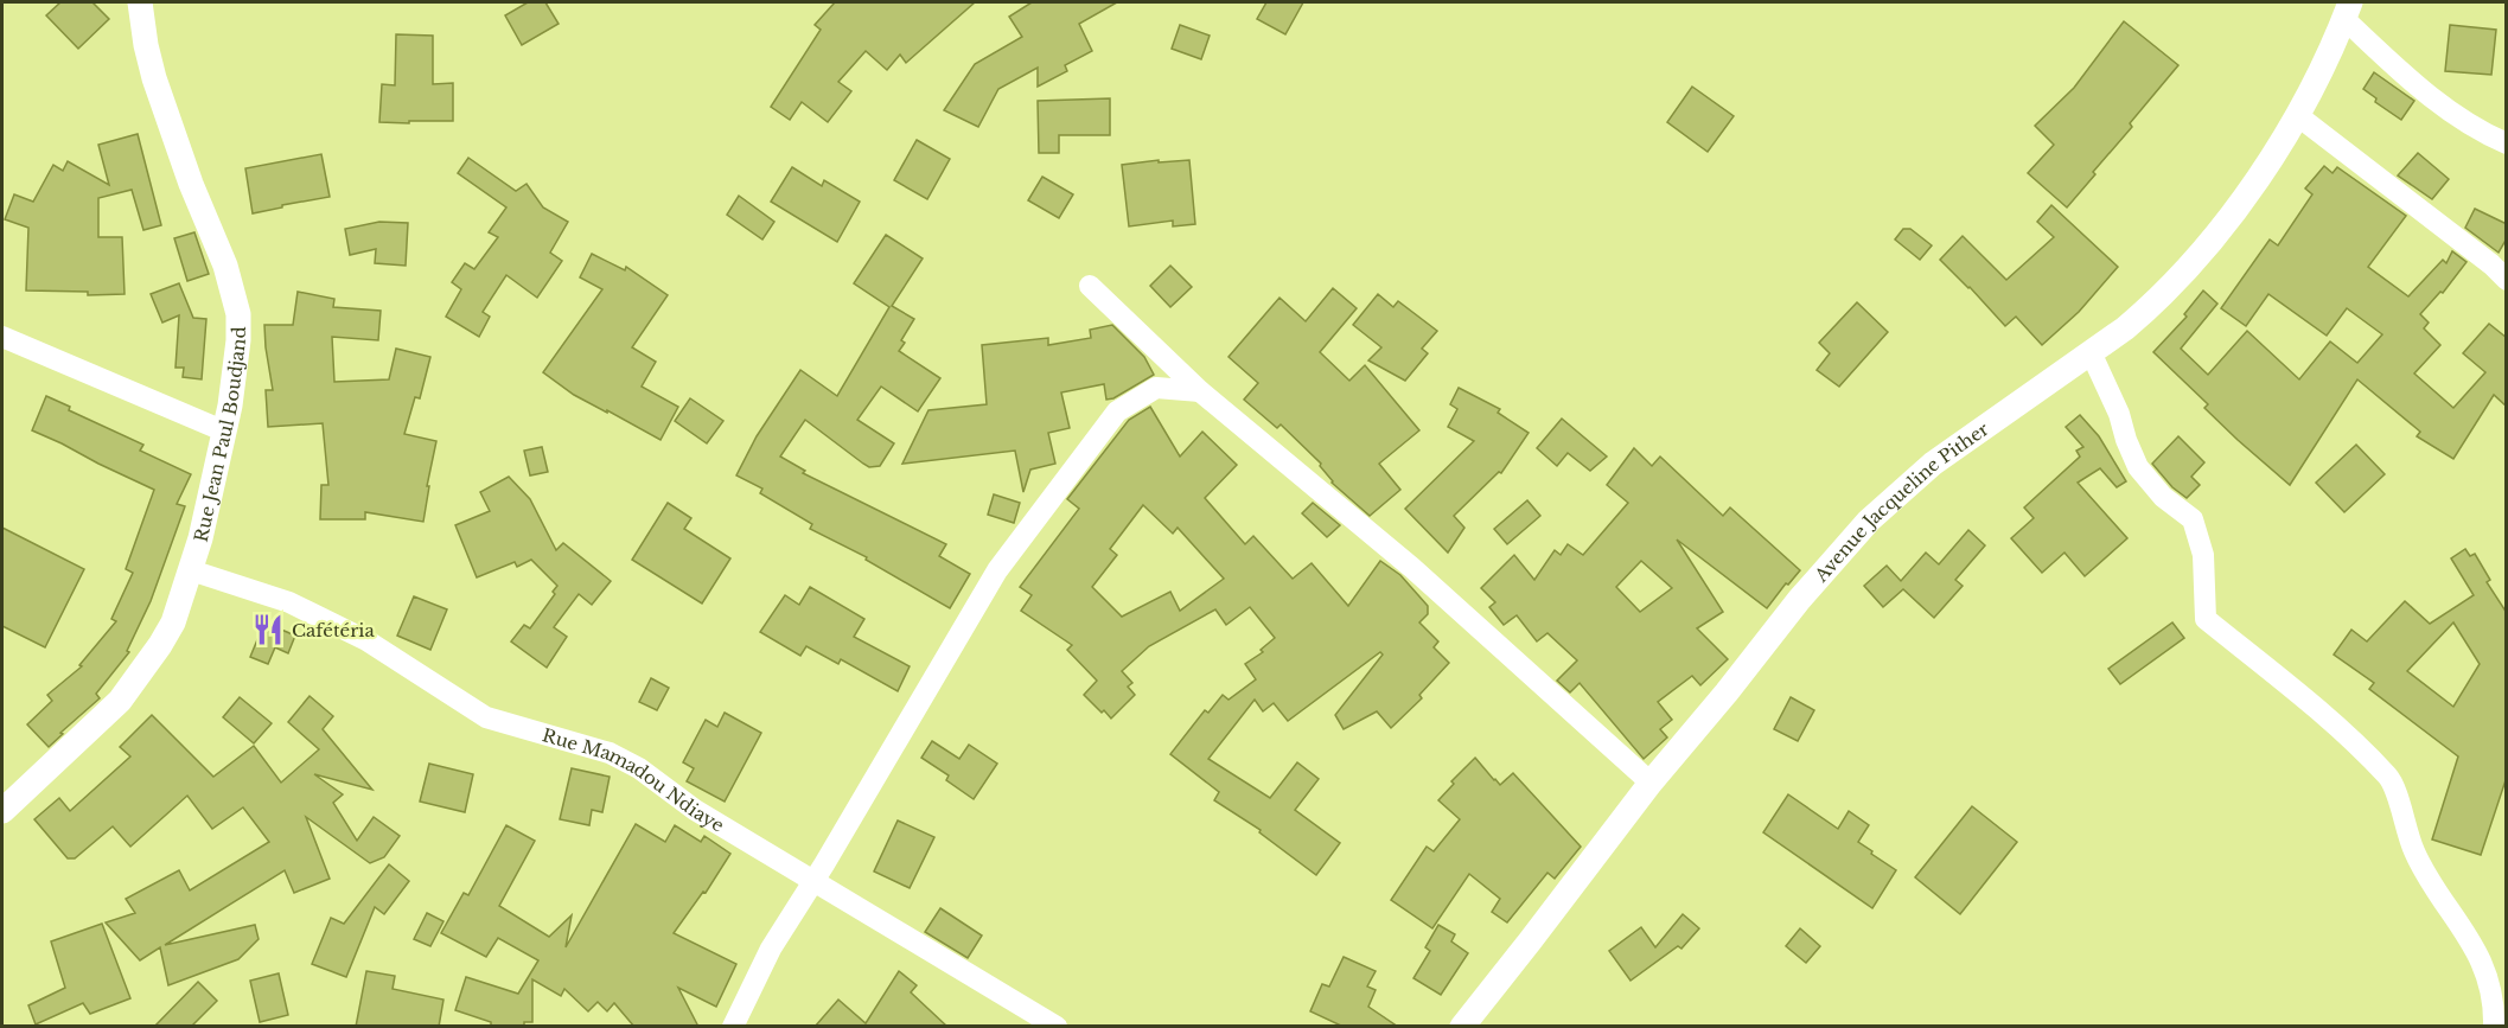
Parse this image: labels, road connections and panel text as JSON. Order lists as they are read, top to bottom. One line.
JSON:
{"streets":{"street":["Rue Jean Paul Boudjand","Avenue Jacqueline Pither","Rue Mamadou Ndiaye"]},"crossings":[["Rue Jean Paul Boudjand","Rue Mamadou Ndiaye"]],"places":{"restaurant":["Cafétéria"]}}
